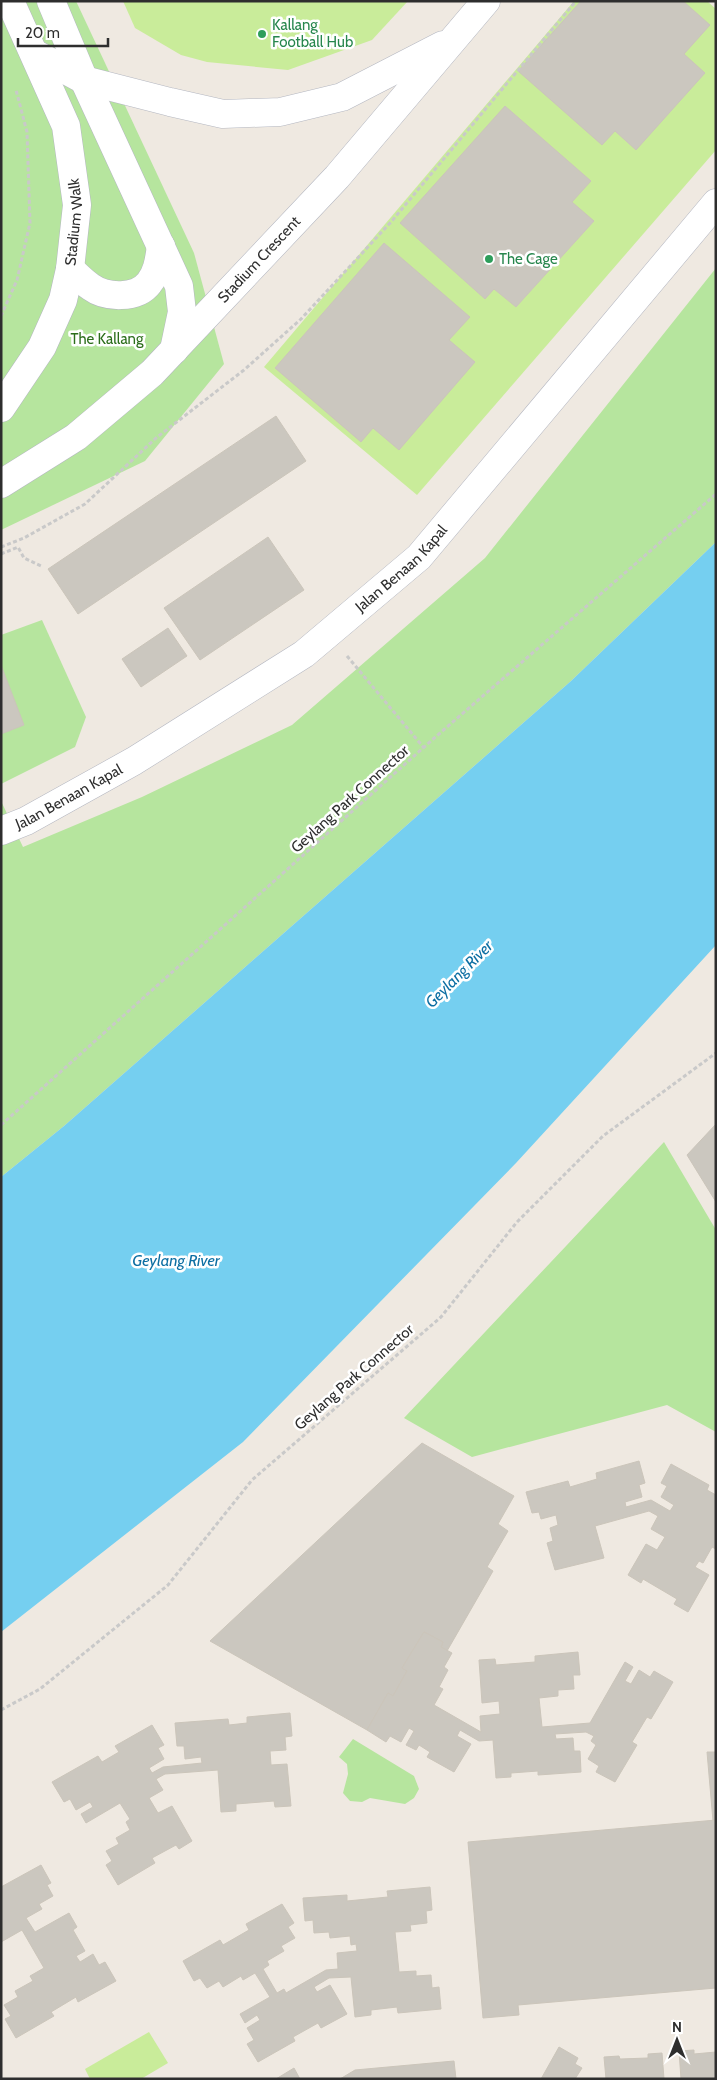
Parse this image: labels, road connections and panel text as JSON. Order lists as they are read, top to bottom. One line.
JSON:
{"streets":{"street":["Stadium Walk","Stadium Crescent","Jalan Benaan Kapal"],"path":["Geylang Park Connector"]},"water":["Geylang River"],"parks":["The Kallang"],"places":["Kallang Football Hub","The Cage"],"scale_bar":"20 m","north":"top"}
